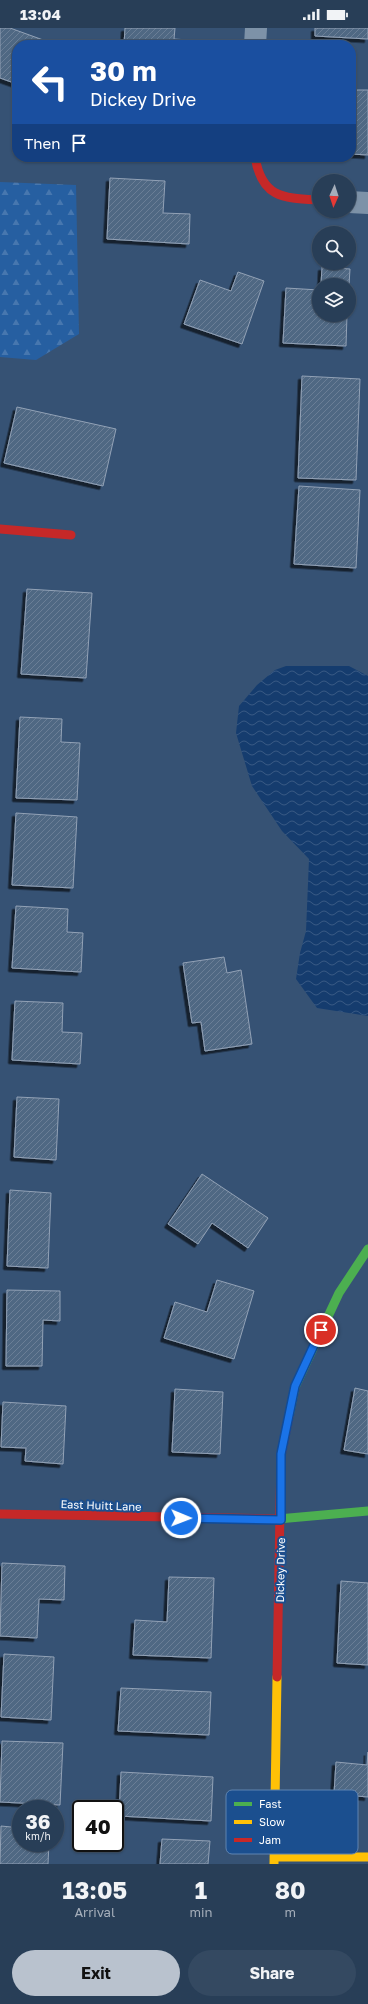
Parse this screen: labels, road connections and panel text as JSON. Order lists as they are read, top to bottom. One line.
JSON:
{"streets":{"street":["East Huitt Lane","Dickey Drive"]},"crossings":[["East Huitt Lane","Dickey Drive"]],"legend":["Fast","Slow","Jam"],"north":"bottom","page":{"status":"13:04","turn":["30 m","Dickey Drive"],"then":"Then","speed":"36 km/h","limit":"40","eta":["13:05","Arrival","1","min","80","m"],"buttons":["Exit","Share"]}}
